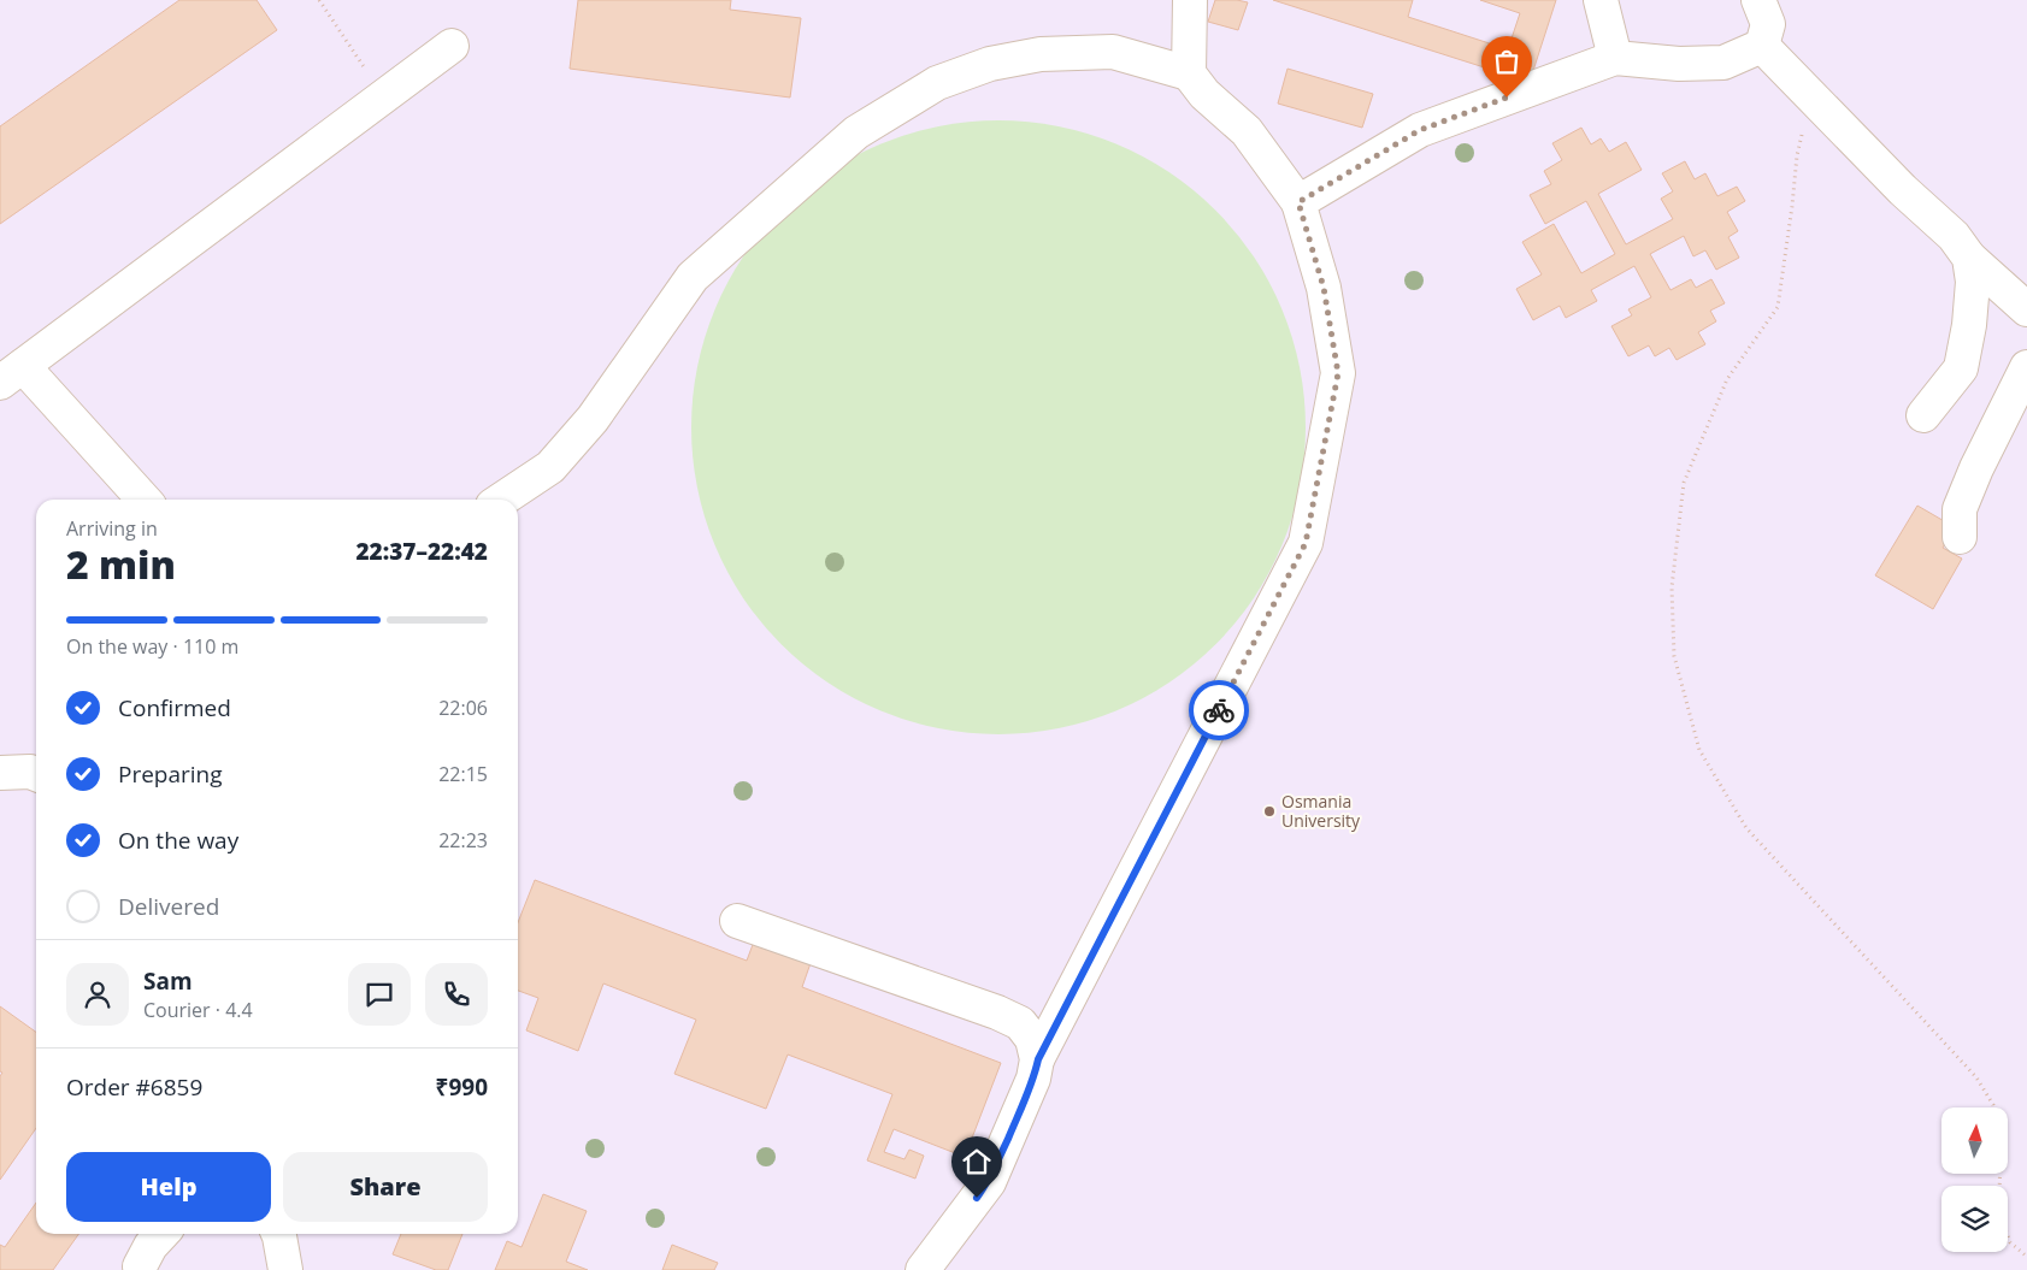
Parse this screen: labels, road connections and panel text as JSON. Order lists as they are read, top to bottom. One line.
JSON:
{"places":["Osmania University"],"north":"top","page":{"heading":["2 min","Arriving in","22:37–22:42"],"panel":["Sam","Courier · 4.4","Order #6859","₹990"],"bar":"On the way · 110 m","list":[["Confirmed","22:06"],["Preparing","22:15"],["On the way","22:23"],"Delivered"],"buttons":["Help","Share"]}}
